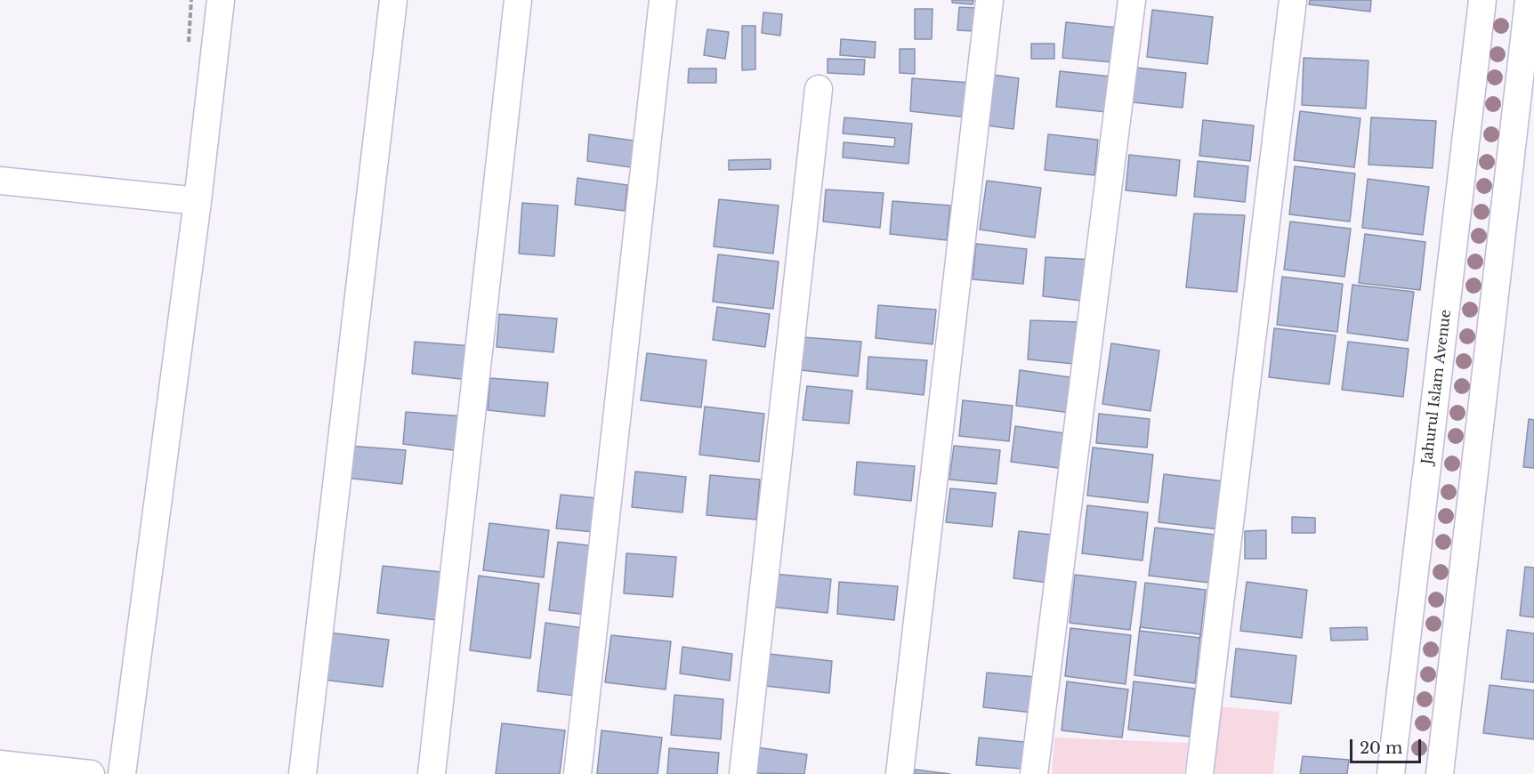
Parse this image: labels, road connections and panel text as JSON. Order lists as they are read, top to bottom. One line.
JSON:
{"streets":{"street":["Jahurul Islam Avenue"]},"scale_bar":"20 m"}
